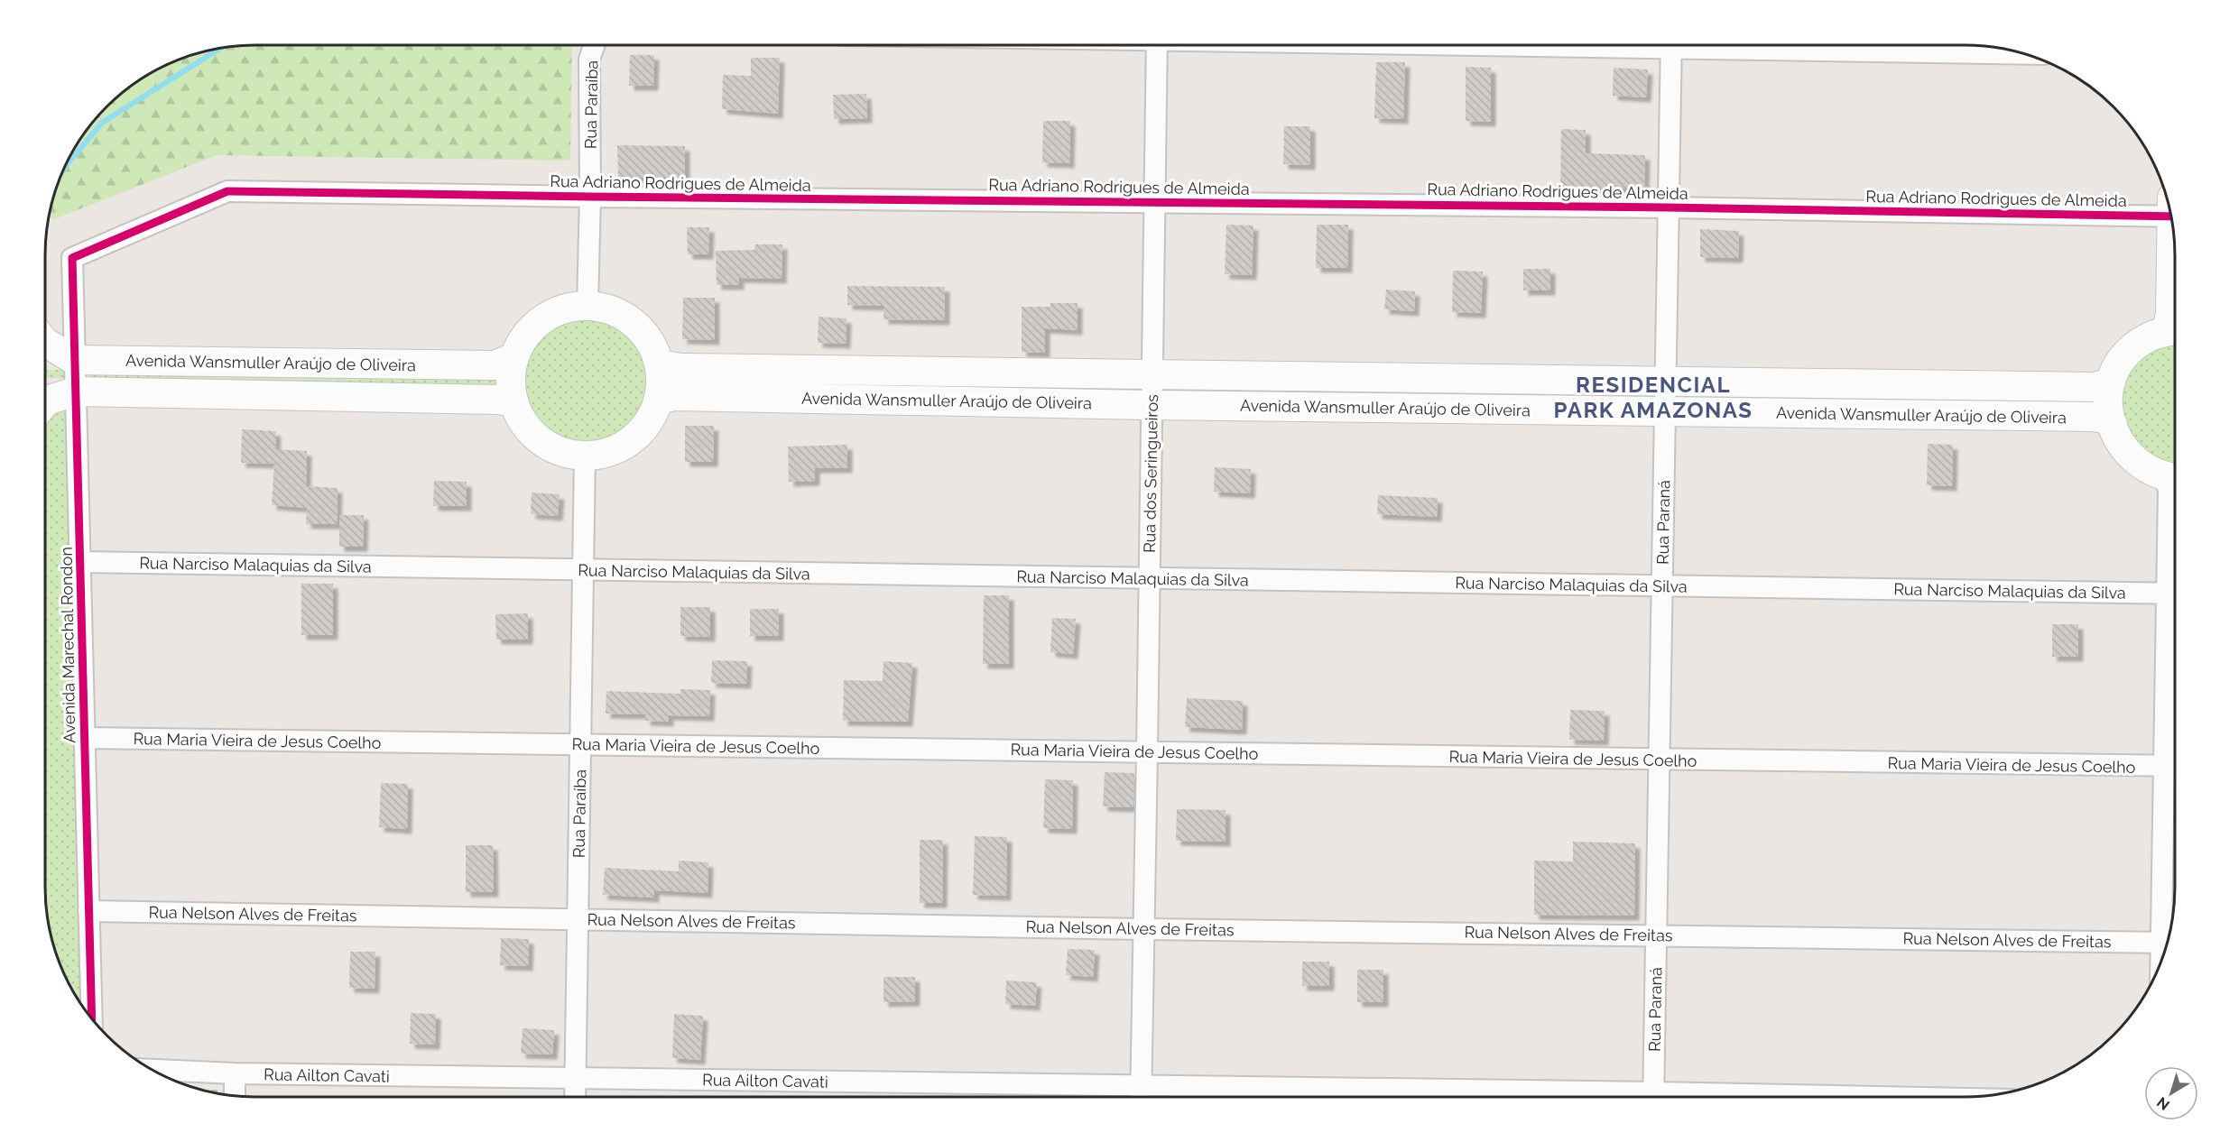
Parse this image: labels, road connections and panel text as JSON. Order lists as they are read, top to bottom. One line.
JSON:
{"streets":{"street":["Rua Paraíba","Rua Adriano Rodrigues de Almeida","Avenida Wansmuller Araújo de Oliveira","Rua dos Seringueiros","Rua Paraná","Rua Narciso Malaquias da Silva","Avenida Marechal Rondon","Rua Maria Vieira de Jesus Coelho","Rua Nelson Alves de Freitas","Rua Ailton Cavati"]},"crossings":[["Rua Paraíba","Rua Adriano Rodrigues de Almeida"],["Rua Paraíba","Avenida Wansmuller Araújo de Oliveira"],["Rua Paraíba","Rua Narciso Malaquias da Silva"],["Rua Paraíba","Rua Maria Vieira de Jesus Coelho"],["Rua Paraíba","Rua Nelson Alves de Freitas"],["Rua Paraíba","Rua Ailton Cavati"],["Rua Adriano Rodrigues de Almeida","Rua dos Seringueiros"],["Rua Adriano Rodrigues de Almeida","Rua Paraná"],["Rua Adriano Rodrigues de Almeida","Avenida Marechal Rondon"],["Avenida Wansmuller Araújo de Oliveira","Rua dos Seringueiros"],["Avenida Wansmuller Araújo de Oliveira","Rua Paraná"],["Avenida Wansmuller Araújo de Oliveira","Avenida Marechal Rondon"],["Rua dos Seringueiros","Rua Narciso Malaquias da Silva"],["Rua dos Seringueiros","Rua Maria Vieira de Jesus Coelho"],["Rua dos Seringueiros","Rua Nelson Alves de Freitas"],["Rua dos Seringueiros","Rua Ailton Cavati"],["Rua Paraná","Rua Narciso Malaquias da Silva"],["Rua Paraná","Rua Maria Vieira de Jesus Coelho"],["Rua Paraná","Rua Nelson Alves de Freitas"],["Rua Narciso Malaquias da Silva","Avenida Marechal Rondon"],["Avenida Marechal Rondon","Rua Maria Vieira de Jesus Coelho"],["Avenida Marechal Rondon","Rua Nelson Alves de Freitas"]],"districts":["RESIDENCIAL PARK AMAZONAS"],"north":"bottom left"}
